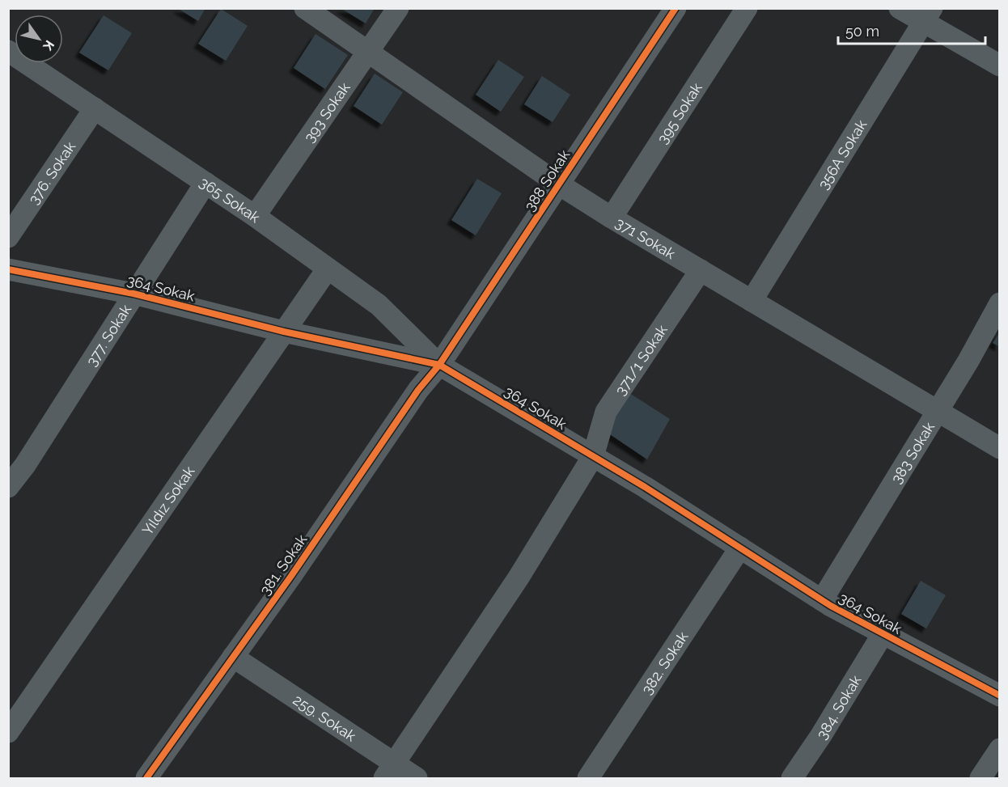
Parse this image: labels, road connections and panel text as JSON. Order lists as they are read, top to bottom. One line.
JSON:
{"streets":{"street":["393 Sokak","395 Sokak","356A Sokak","376. Sokak","388 Sokak","365 Sokak","371 Sokak","364 Sokak","377. Sokak","371/1 Sokak","383 Sokak","Yıldız Sokak","381. Sokak","382. Sokak","384. Sokak","259. Sokak"]},"crossings":[["393 Sokak","365 Sokak"],["393 Sokak","371 Sokak"],["395 Sokak","371 Sokak"],["356A Sokak","371 Sokak"],["376. Sokak","365 Sokak"],["388 Sokak","365 Sokak"],["388 Sokak","371 Sokak"],["388 Sokak","364 Sokak"],["388 Sokak","381. Sokak"],["365 Sokak","364 Sokak"],["365 Sokak","377. Sokak"],["365 Sokak","Yıldız Sokak"],["365 Sokak","381. Sokak"],["371 Sokak","371/1 Sokak"],["371 Sokak","383 Sokak"],["364 Sokak","377. Sokak"],["364 Sokak","371/1 Sokak"],["364 Sokak","383 Sokak"],["364 Sokak","Yıldız Sokak"],["364 Sokak","381. Sokak"],["364 Sokak","382. Sokak"],["364 Sokak","384. Sokak"],["371/1 Sokak","259. Sokak"],["381. Sokak","259. Sokak"]],"scale_bar":"50 m","north":"bottom right"}
